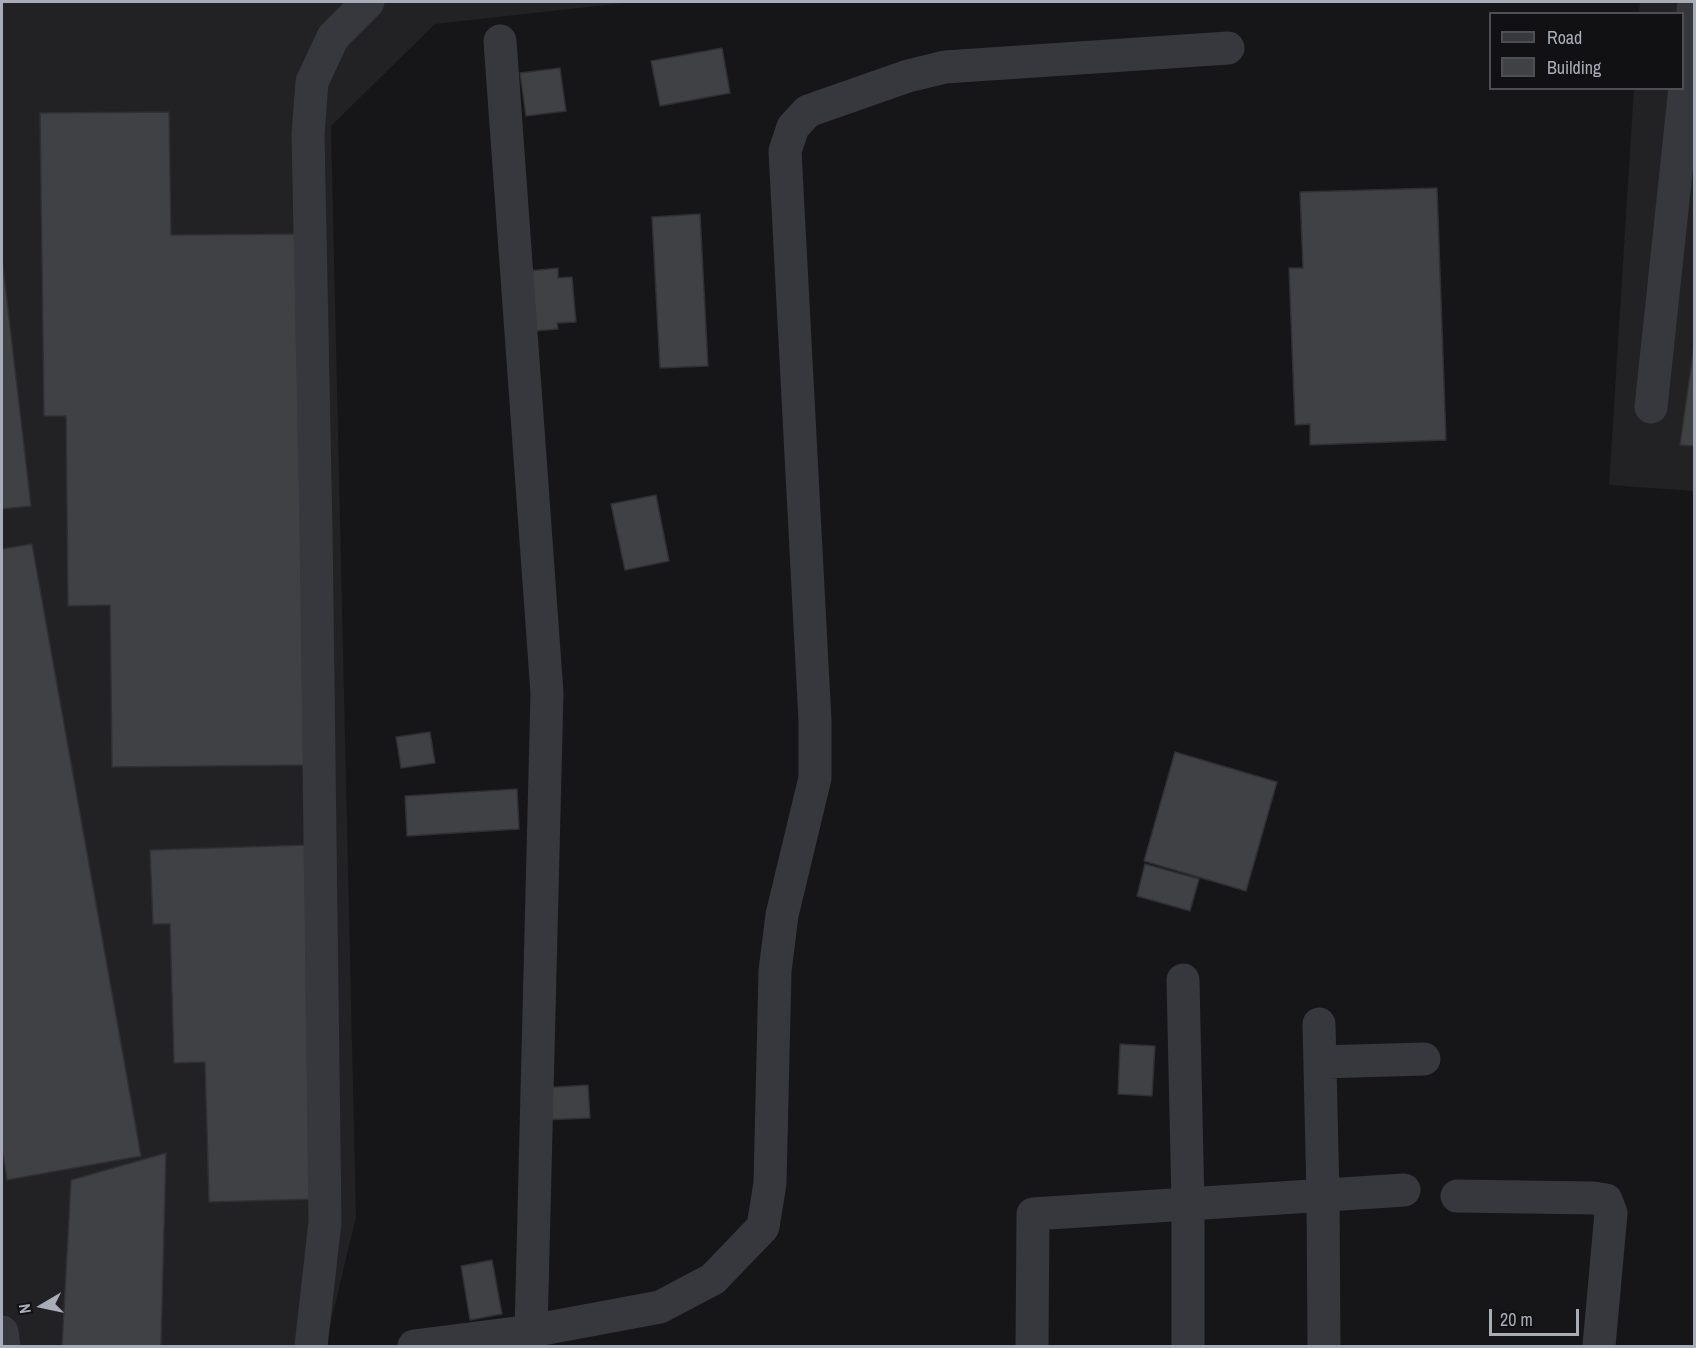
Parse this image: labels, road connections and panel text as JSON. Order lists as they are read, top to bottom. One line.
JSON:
{"legend":["Road","Building"],"scale_bar":"20 m","north":"left"}
